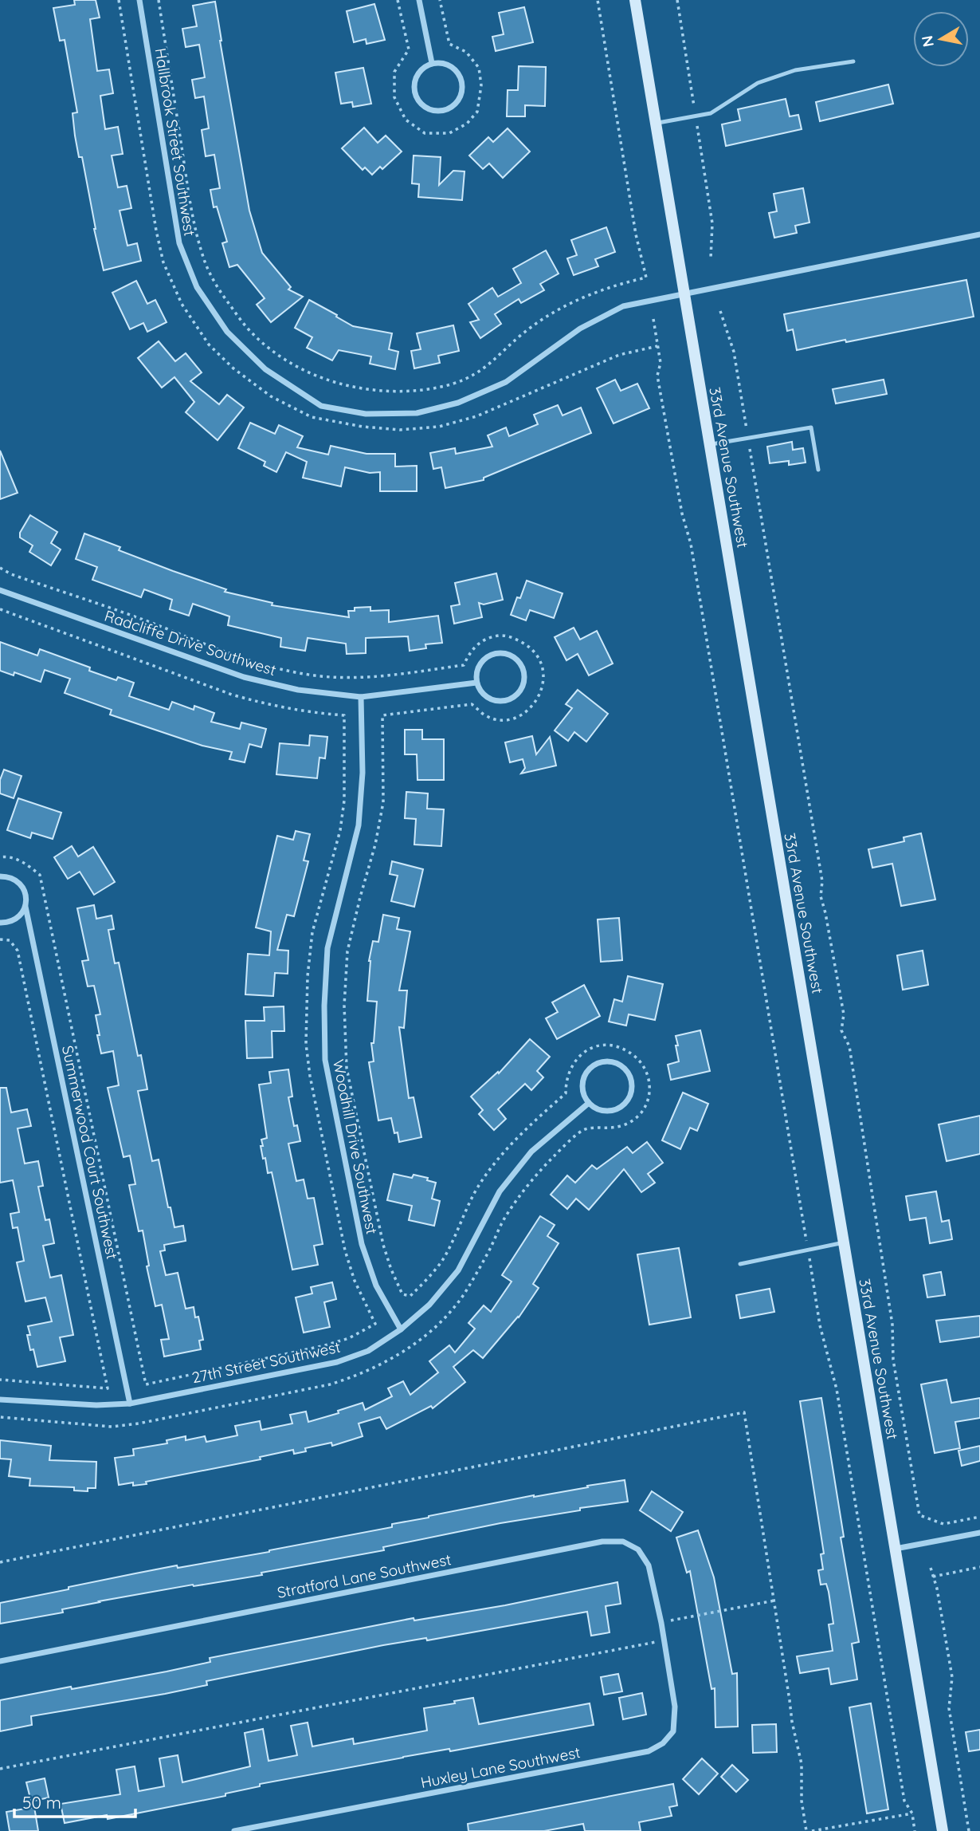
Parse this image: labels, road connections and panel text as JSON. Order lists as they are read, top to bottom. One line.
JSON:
{"streets":{"street":["Hallbrook Street Southwest","33rd Avenue Southwest","Radcliffe Drive Southwest","Woodhill Drive Southwest","Summerwood Court Southwest","27th Street Southwest","Stratford Lane Southwest","Huxley Lane Southwest"]},"crossings":[["Hallbrook Street Southwest","33rd Avenue Southwest"],["Radcliffe Drive Southwest","Woodhill Drive Southwest"],["Woodhill Drive Southwest","27th Street Southwest"],["Summerwood Court Southwest","27th Street Southwest"],["Stratford Lane Southwest","Huxley Lane Southwest"]],"scale_bar":"50 m","north":"left"}
